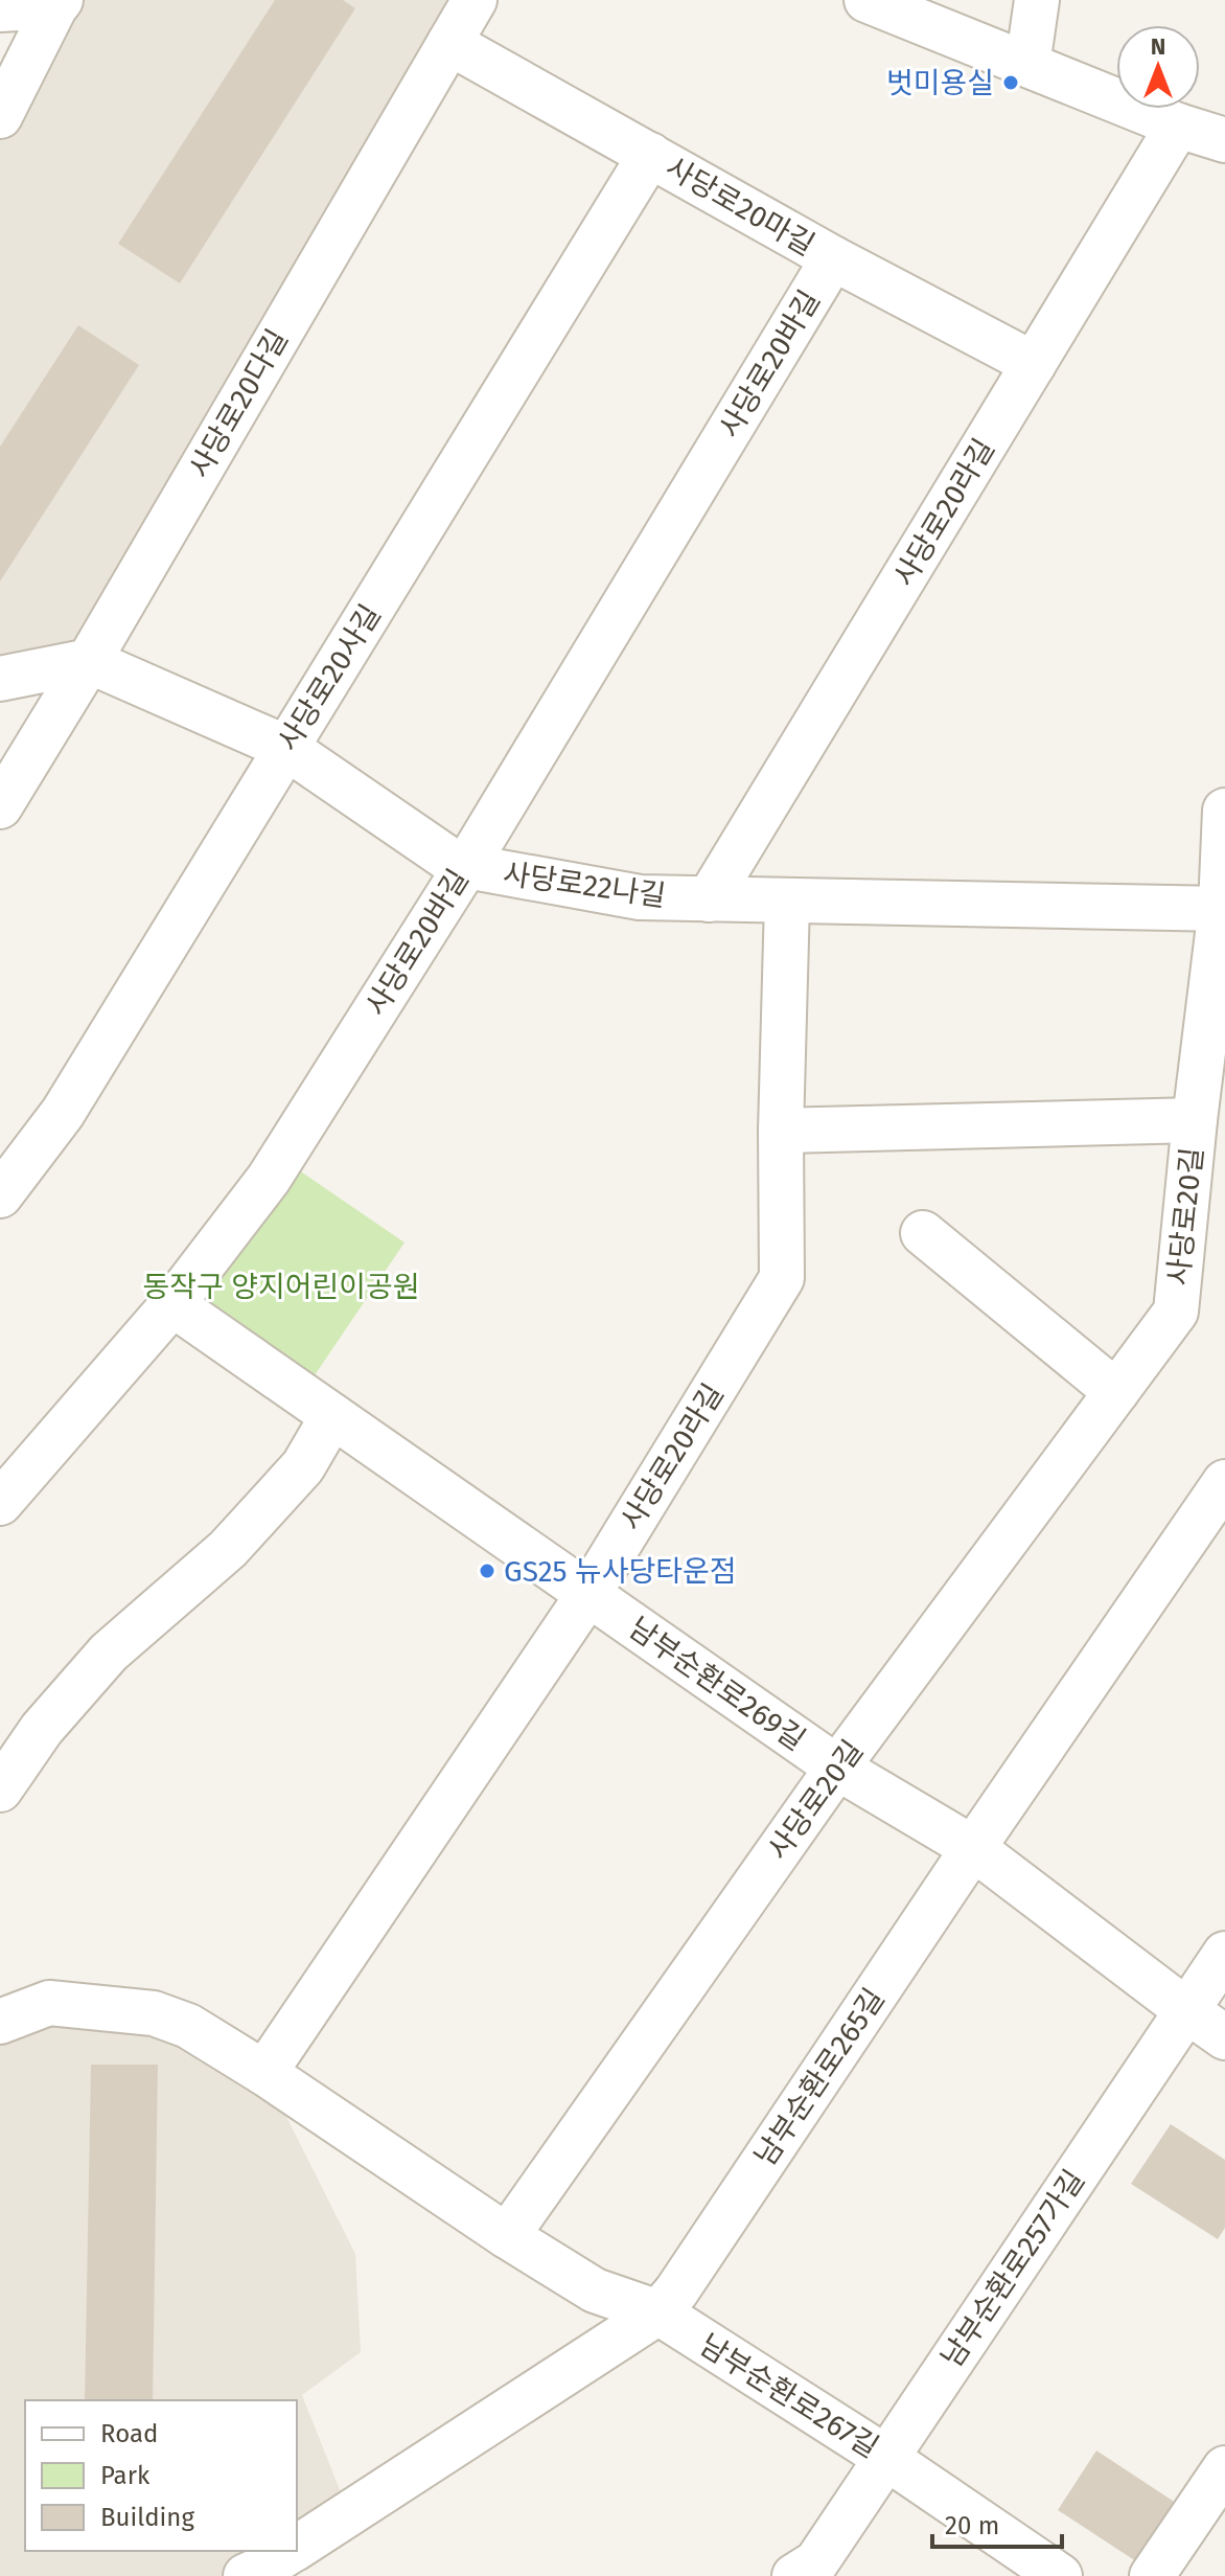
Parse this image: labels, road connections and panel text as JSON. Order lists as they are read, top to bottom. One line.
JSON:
{"streets":{"street":["사당로20마길","사당로20바길","사당로20다길","사당로20라길","사당로20사길","사당로22나길","사당로20길","남부순환로269길","남부순환로265길","남부순환로257가길","남부순환로267길"]},"crossings":[["사당로20마길","사당로20바길"],["사당로20마길","사당로20다길"],["사당로20마길","사당로20라길"],["사당로20마길","사당로20사길"],["사당로20바길","사당로22나길"],["사당로20바길","남부순환로269길"],["사당로20다길","사당로22나길"],["사당로20라길","사당로22나길"],["사당로20라길","남부순환로269길"],["사당로20사길","사당로22나길"],["사당로22나길","사당로20길"],["사당로20길","남부순환로269길"],["사당로20길","남부순환로267길"],["남부순환로269길","남부순환로265길"],["남부순환로269길","남부순환로257가길"],["남부순환로265길","남부순환로267길"],["남부순환로257가길","남부순환로267길"]],"parks":["동작구 양지어린이공원"],"places":["벗미용실","GS25 뉴사당타운점"],"legend":["Road","Park","Building"],"scale_bar":"20 m","north":"top"}
